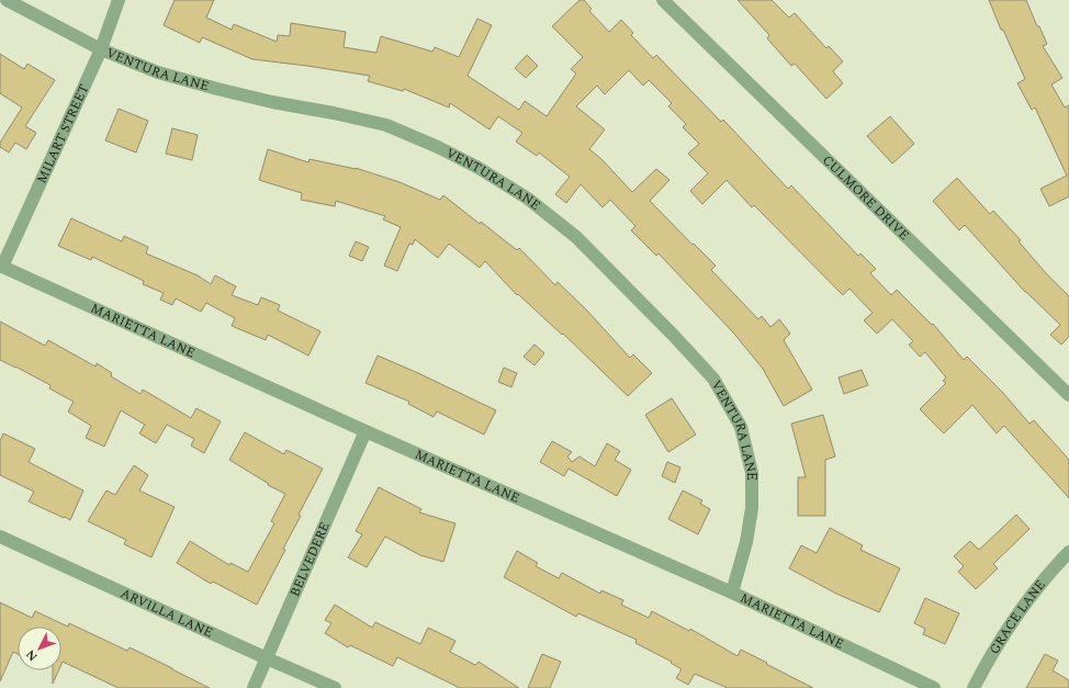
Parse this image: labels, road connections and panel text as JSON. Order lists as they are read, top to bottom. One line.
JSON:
{"streets":{"street":["VENTURA LANE","MILART STREET","CULMORE DRIVE","MARIETTA LANE","BELVEDERE","ARVILLA LANE","GRACE LANE"]},"crossings":[["VENTURA LANE","MILART STREET"],["VENTURA LANE","MARIETTA LANE"],["MILART STREET","MARIETTA LANE"],["MARIETTA LANE","BELVEDERE"],["BELVEDERE","ARVILLA LANE"]],"north":"bottom left"}
